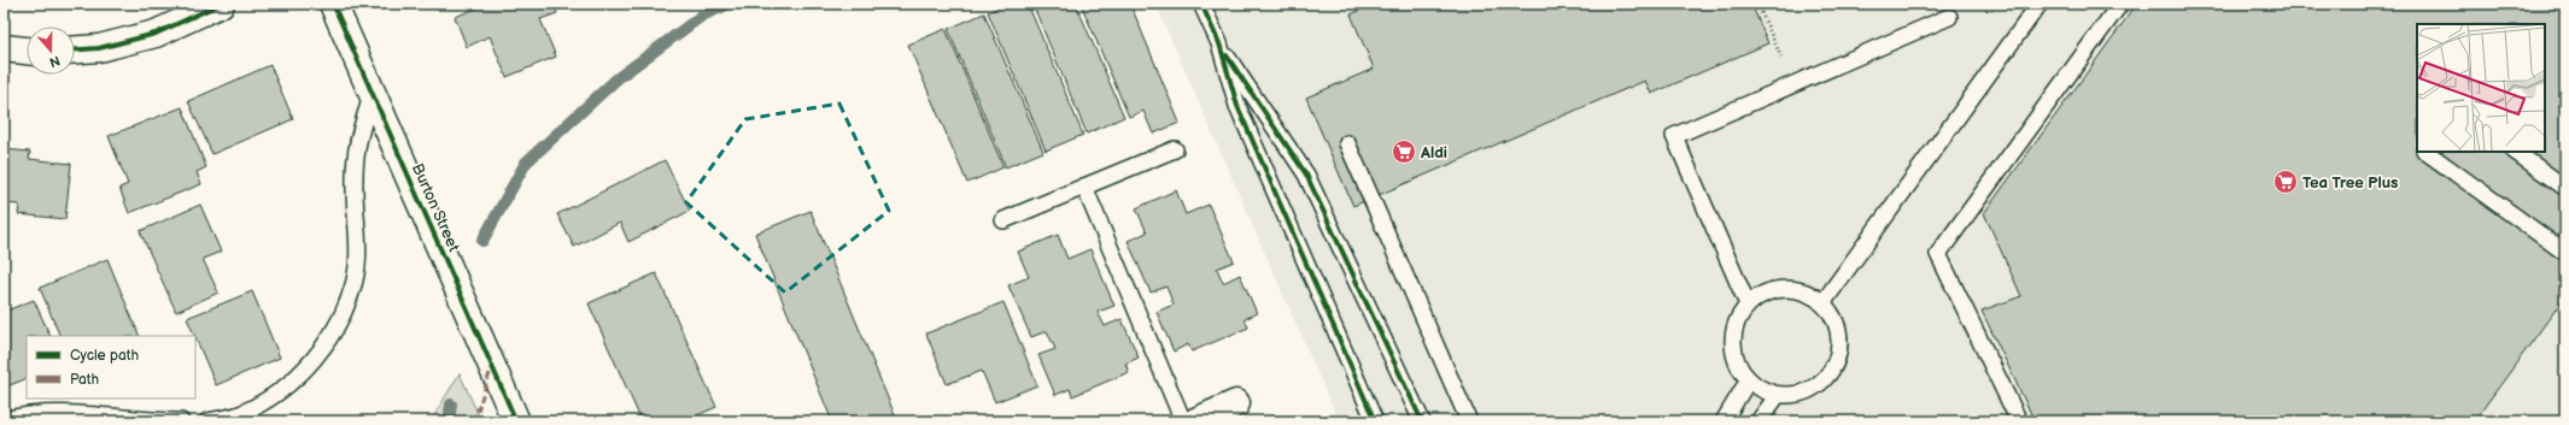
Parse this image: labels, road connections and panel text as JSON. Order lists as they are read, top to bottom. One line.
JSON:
{"streets":{"street":["Burton Street"]},"places":{"supermarket":["Aldi","Tea Tree Plus"]},"legend":["Cycle path","Path"],"north":"bottom"}
